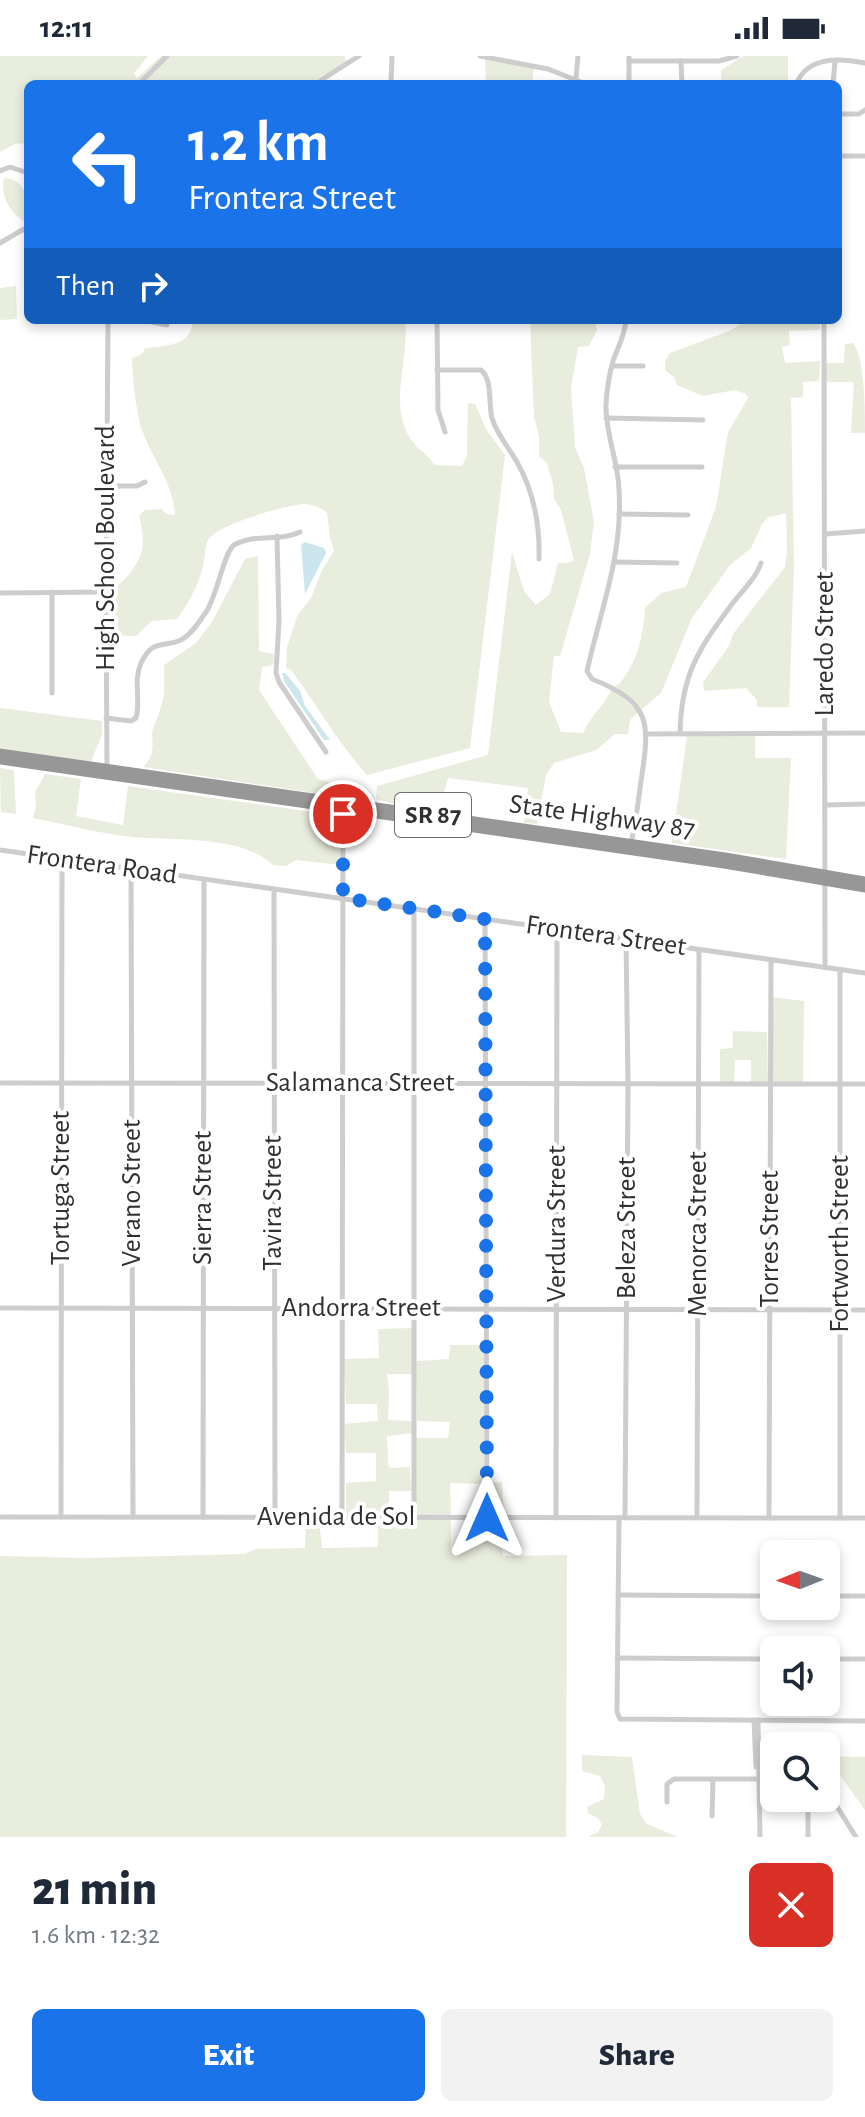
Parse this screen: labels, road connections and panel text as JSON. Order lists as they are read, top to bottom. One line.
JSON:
{"streets":{"highway":["SR 87","State Highway 87"],"street":["High School Boulevard","Laredo Street","Frontera Road","Frontera Street","Salamanca Street","Tortuga Street","Verano Street","Sierra Street","Tavira Street","Verdura Street","Beleza Street","Menorca Street","Torres Street","Fortworth Street","Andorra Street","Avenida de Sol"]},"crossings":[["High School Boulevard","SR 87"],["High School Boulevard","State Highway 87"],["Laredo Street","SR 87"],["Laredo Street","State Highway 87"],["Laredo Street","Frontera Street"],["SR 87","State Highway 87"],["Frontera Road","Frontera Street"],["Frontera Road","Tortuga Street"],["Frontera Road","Verano Street"],["Frontera Road","Sierra Street"],["Frontera Street","Sierra Street"],["Frontera Street","Tavira Street"],["Frontera Street","Verdura Street"],["Frontera Street","Beleza Street"],["Frontera Street","Menorca Street"],["Frontera Street","Torres Street"],["Frontera Street","Fortworth Street"],["Salamanca Street","Tortuga Street"],["Salamanca Street","Verano Street"],["Salamanca Street","Sierra Street"],["Salamanca Street","Tavira Street"],["Salamanca Street","Verdura Street"],["Salamanca Street","Beleza Street"],["Salamanca Street","Menorca Street"],["Salamanca Street","Torres Street"],["Salamanca Street","Fortworth Street"],["Tortuga Street","Andorra Street"],["Tortuga Street","Avenida de Sol"],["Verano Street","Andorra Street"],["Verano Street","Avenida de Sol"],["Sierra Street","Andorra Street"],["Sierra Street","Avenida de Sol"],["Tavira Street","Andorra Street"],["Tavira Street","Avenida de Sol"],["Verdura Street","Andorra Street"],["Verdura Street","Avenida de Sol"],["Beleza Street","Andorra Street"],["Beleza Street","Avenida de Sol"],["Menorca Street","Andorra Street"],["Menorca Street","Avenida de Sol"],["Torres Street","Andorra Street"],["Torres Street","Avenida de Sol"],["Fortworth Street","Andorra Street"],["Fortworth Street","Avenida de Sol"]],"north":"left","page":{"status":"12:11","turn":["1.2 km","Frontera Street"],"then":"Then","heading":["21 min","1.6 km · 12:32"],"buttons":["Exit","Share"]}}
